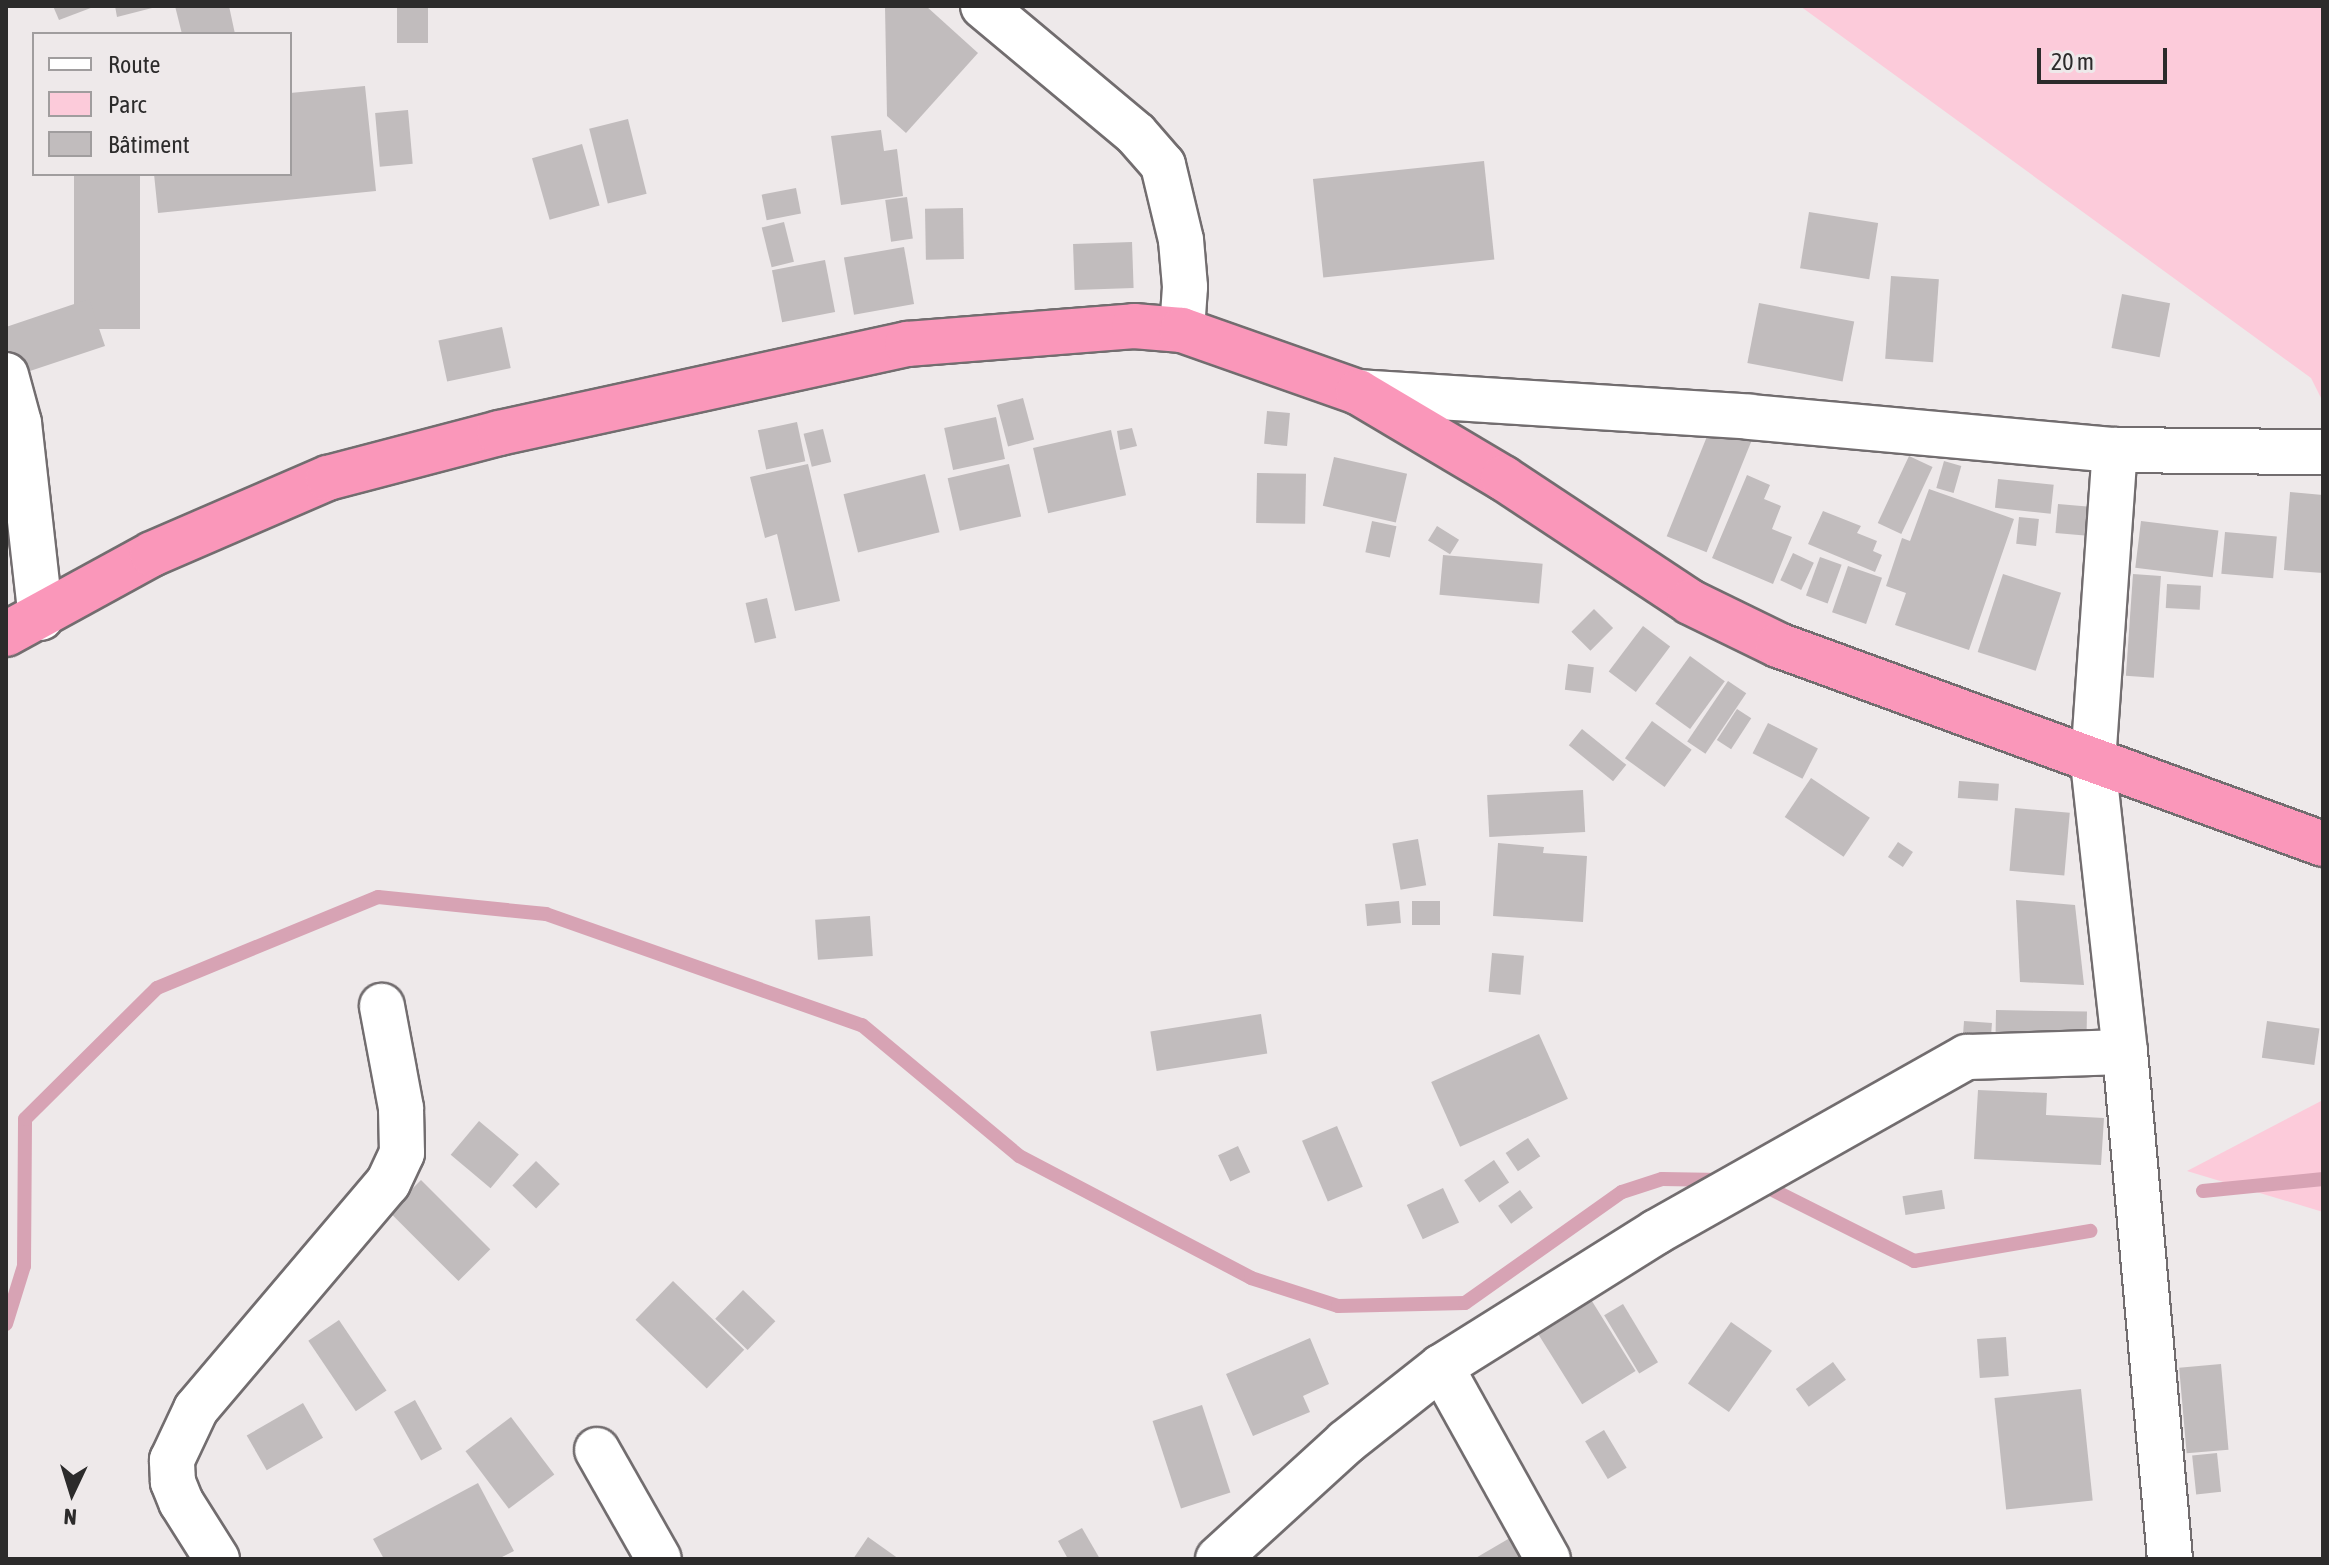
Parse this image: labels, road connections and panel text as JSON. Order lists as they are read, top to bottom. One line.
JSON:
{"legend":["Route","Parc","Bâtiment"],"scale_bar":"20 m","north":"bottom"}
